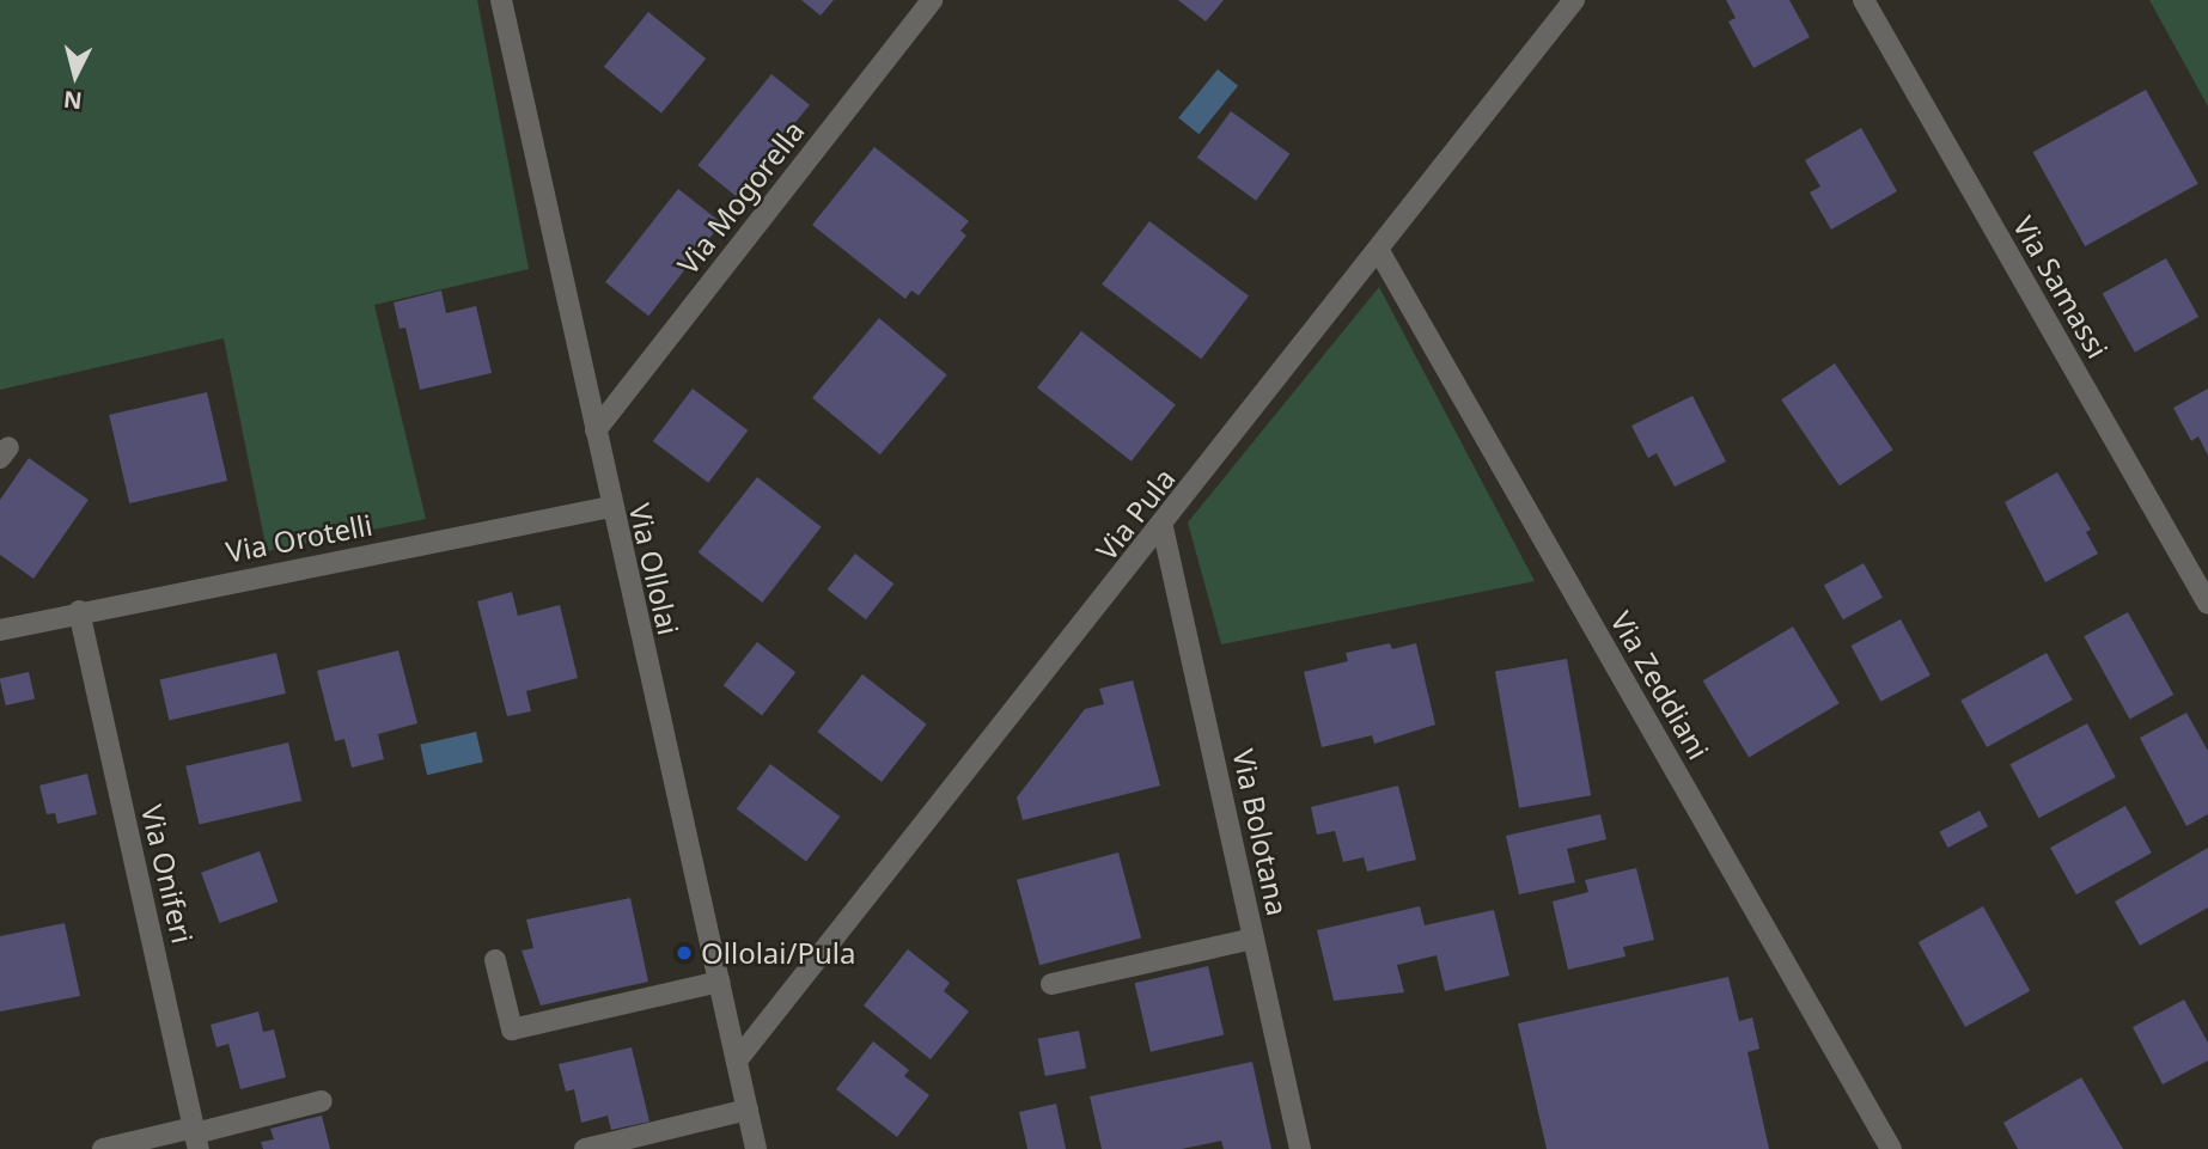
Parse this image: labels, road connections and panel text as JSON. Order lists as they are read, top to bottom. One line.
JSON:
{"streets":{"street":["Via Mogorella","Via Samassi","Via Pula","Via Orotelli","Via Ollolai","Via Zeddiani","Via Bolotana","Via Oniferi"]},"crossings":[["Via Mogorella","Via Ollolai"],["Via Pula","Via Ollolai"],["Via Pula","Via Zeddiani"],["Via Pula","Via Bolotana"],["Via Orotelli","Via Ollolai"],["Via Orotelli","Via Oniferi"]],"places":["Ollolai/Pula"],"north":"bottom"}
